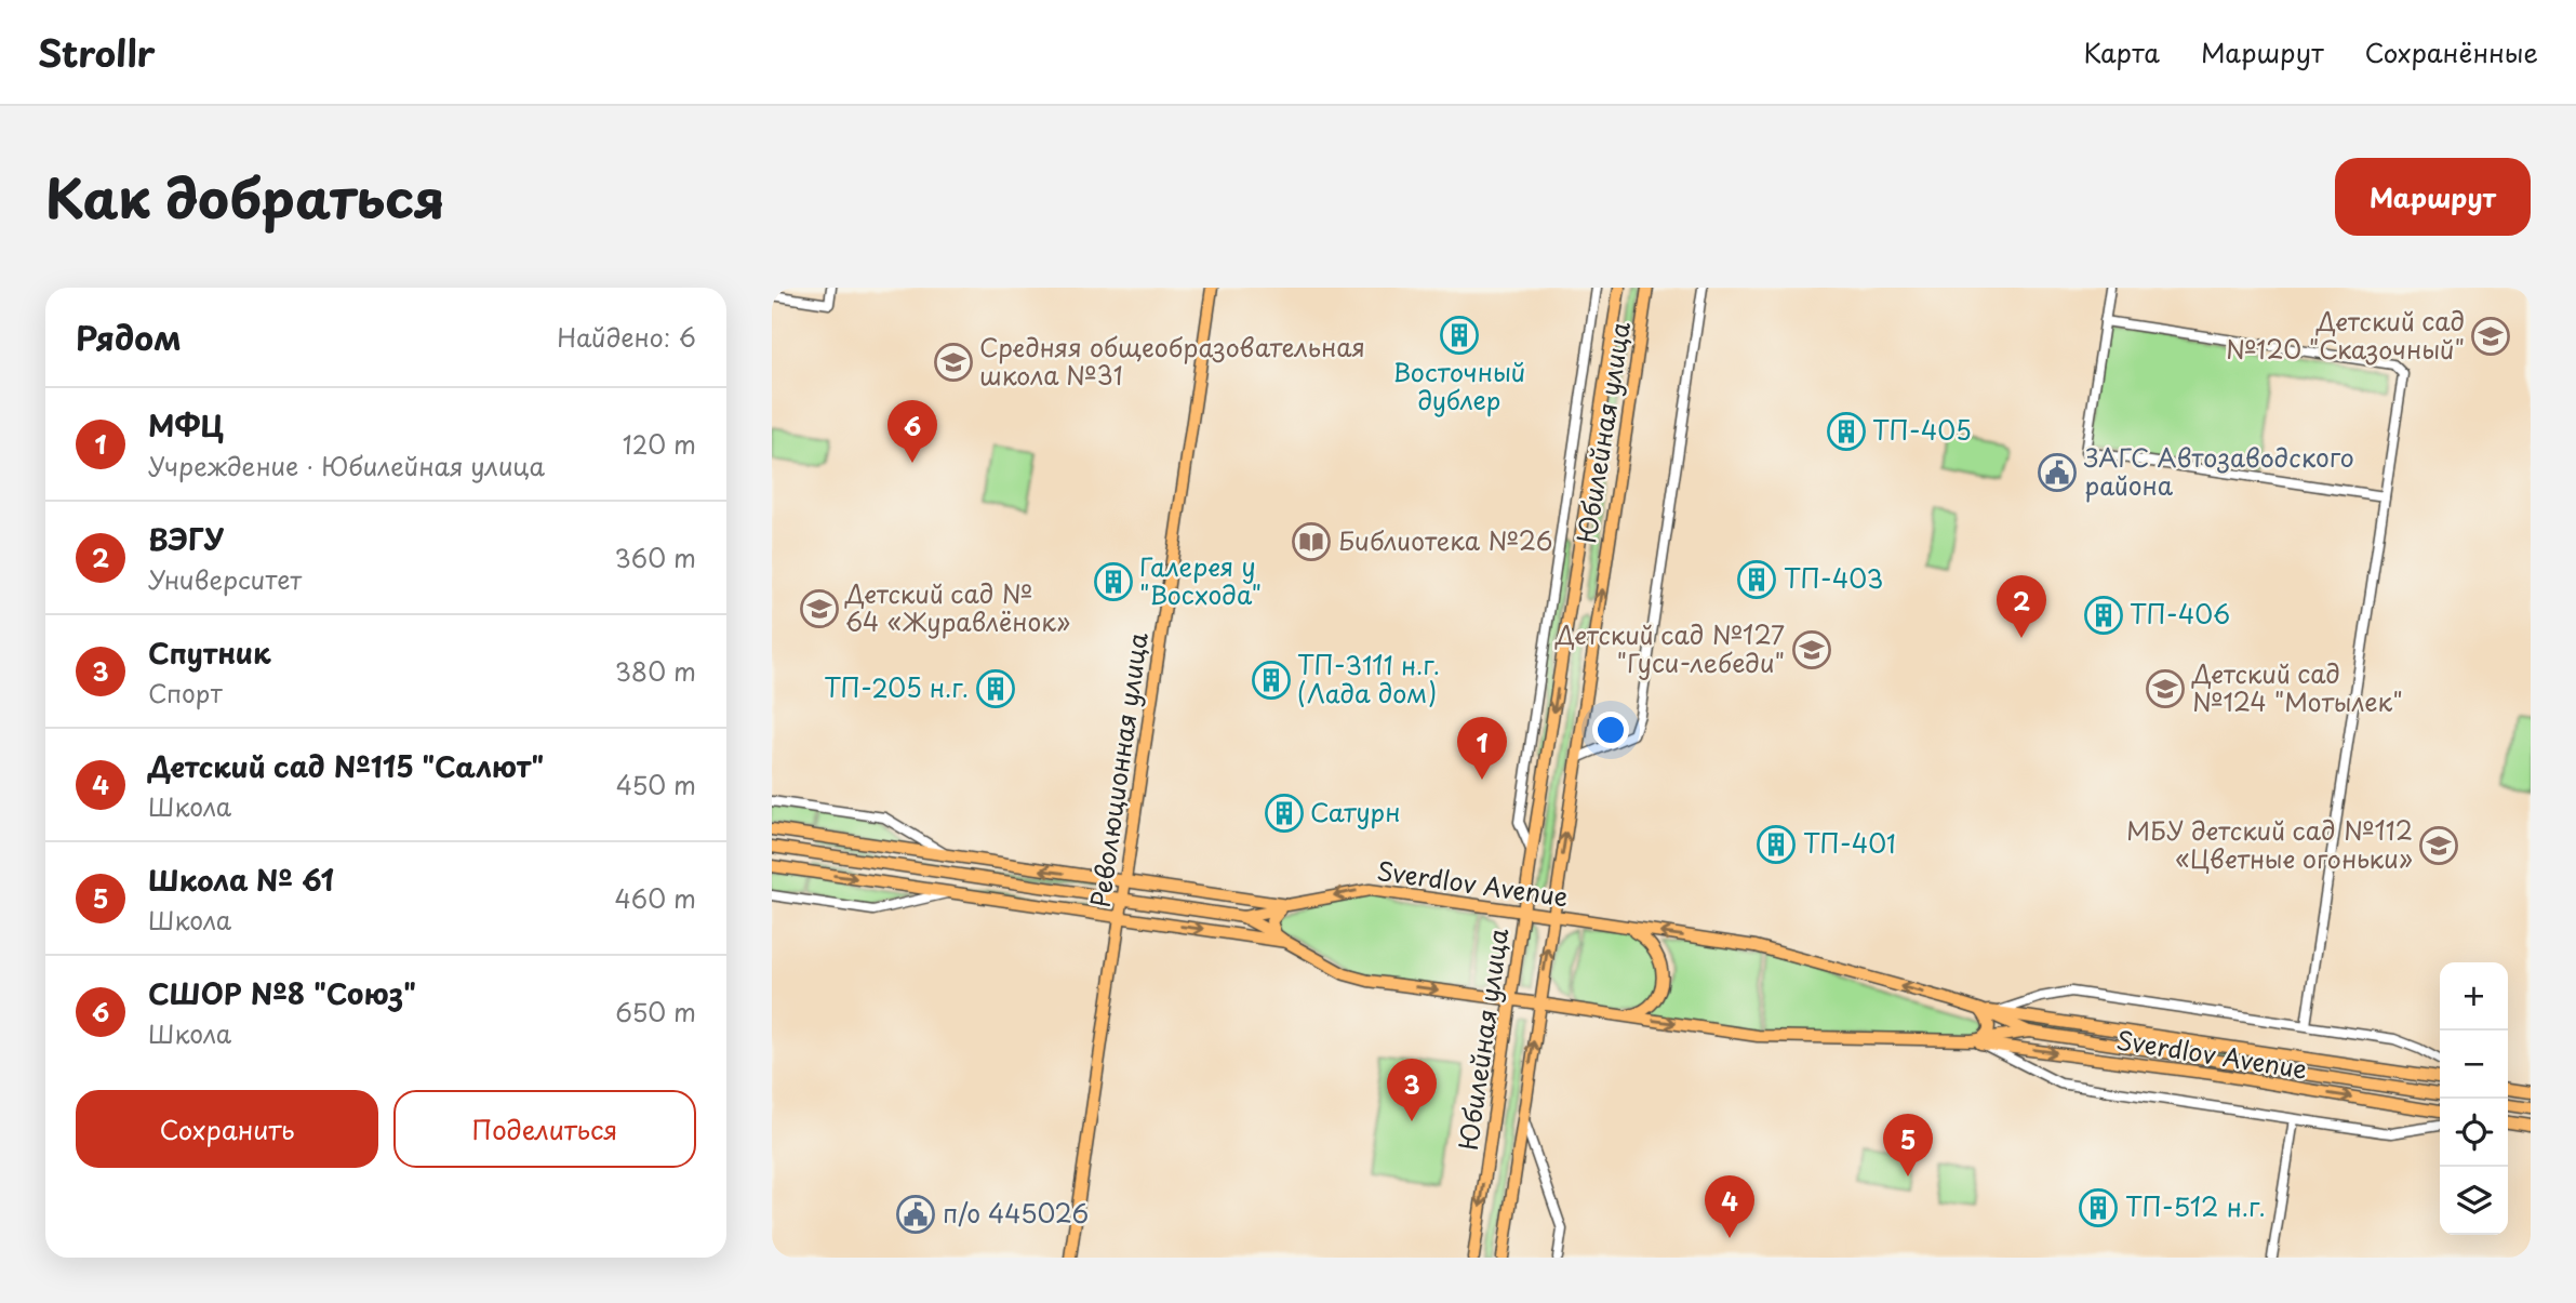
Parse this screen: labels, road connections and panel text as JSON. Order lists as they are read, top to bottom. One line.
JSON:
{"streets":{"main road":["Юбилейная улица","Революционная улица","Sverdlov Avenue"]},"crossings":[["Юбилейная улица","Sverdlov Avenue"],["Революционная улица","Sverdlov Avenue"]],"places":{"building":["Восточный дублер","ТП-405","ТП-403","Галерея у \"Восхода\"","ТП-406","ТП-3111 н.г. (Лада дом)","ТП-205 н.г.","Сатурн","ТП-401","ТП-512 н.г."],"school or university":["Детский сад №120 \"Сказочный\"","Средняя общеобразовательная школа №31","Детский сад № 64 «Журавлёнок»","Детский сад №127 \"Гуси-лебеди\"","Детский сад №124 \"Мотылек\"","МБУ детский сад №112 «Цветные огоньки»"],"public building":["ЗАГС Автозаводского района","п/о 445026"],"library":["Библиотека №26"]},"page":{"header":"Strollr","nav":["Карта","Маршрут","Сохранённые"],"title":"Как добраться","buttons":["Маршрут",["Сохранить","Поделиться"]],"heading":["Рядом","Найдено: 6"],"list":[{"mark":"1","name":"МФЦ","note":"Учреждение · Юбилейная улица","value":"120 m"},{"mark":"2","name":"ВЭГУ","note":"Университет","value":"360 m"},{"mark":"3","name":"Спутник","note":"Спорт","value":"380 m"},{"mark":"4","name":"Детский сад №115 \"Салют\"","note":"Школа","value":"450 m"},{"mark":"5","name":"Школа № 61","note":"Школа","value":"460 m"},{"mark":"6","name":"СШОР №8 \"Союз\"","note":"Школа","value":"650 m"}],"pins":["6","2","1","3","5","4"],"map_buttons":["+","−"]}}
